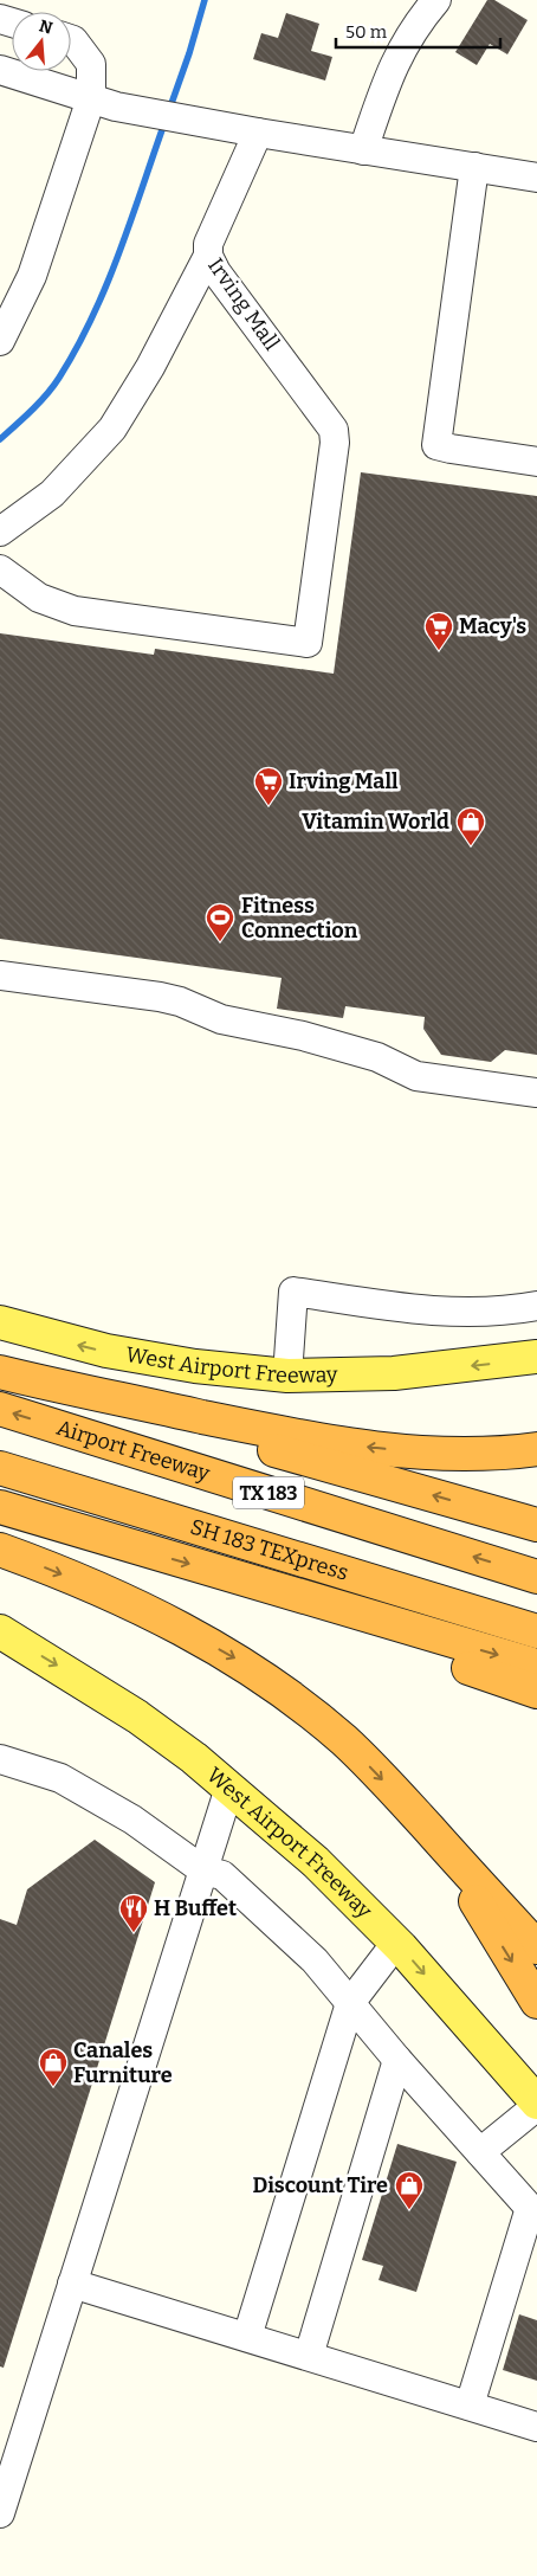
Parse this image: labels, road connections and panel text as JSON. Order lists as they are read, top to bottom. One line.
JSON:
{"streets":{"highway":["Airport Freeway","TX 183","SH 183 TEXpress"],"main road":["West Airport Freeway"],"street":["Irving Mall"]},"places":{"supermarket":["Macy's","Irving Mall"],"shop":["Vitamin World","Canales Furniture","Discount Tire"],"sports":["Fitness Connection"],"restaurant":["H Buffet"]},"scale_bar":"50 m","north":"top"}
